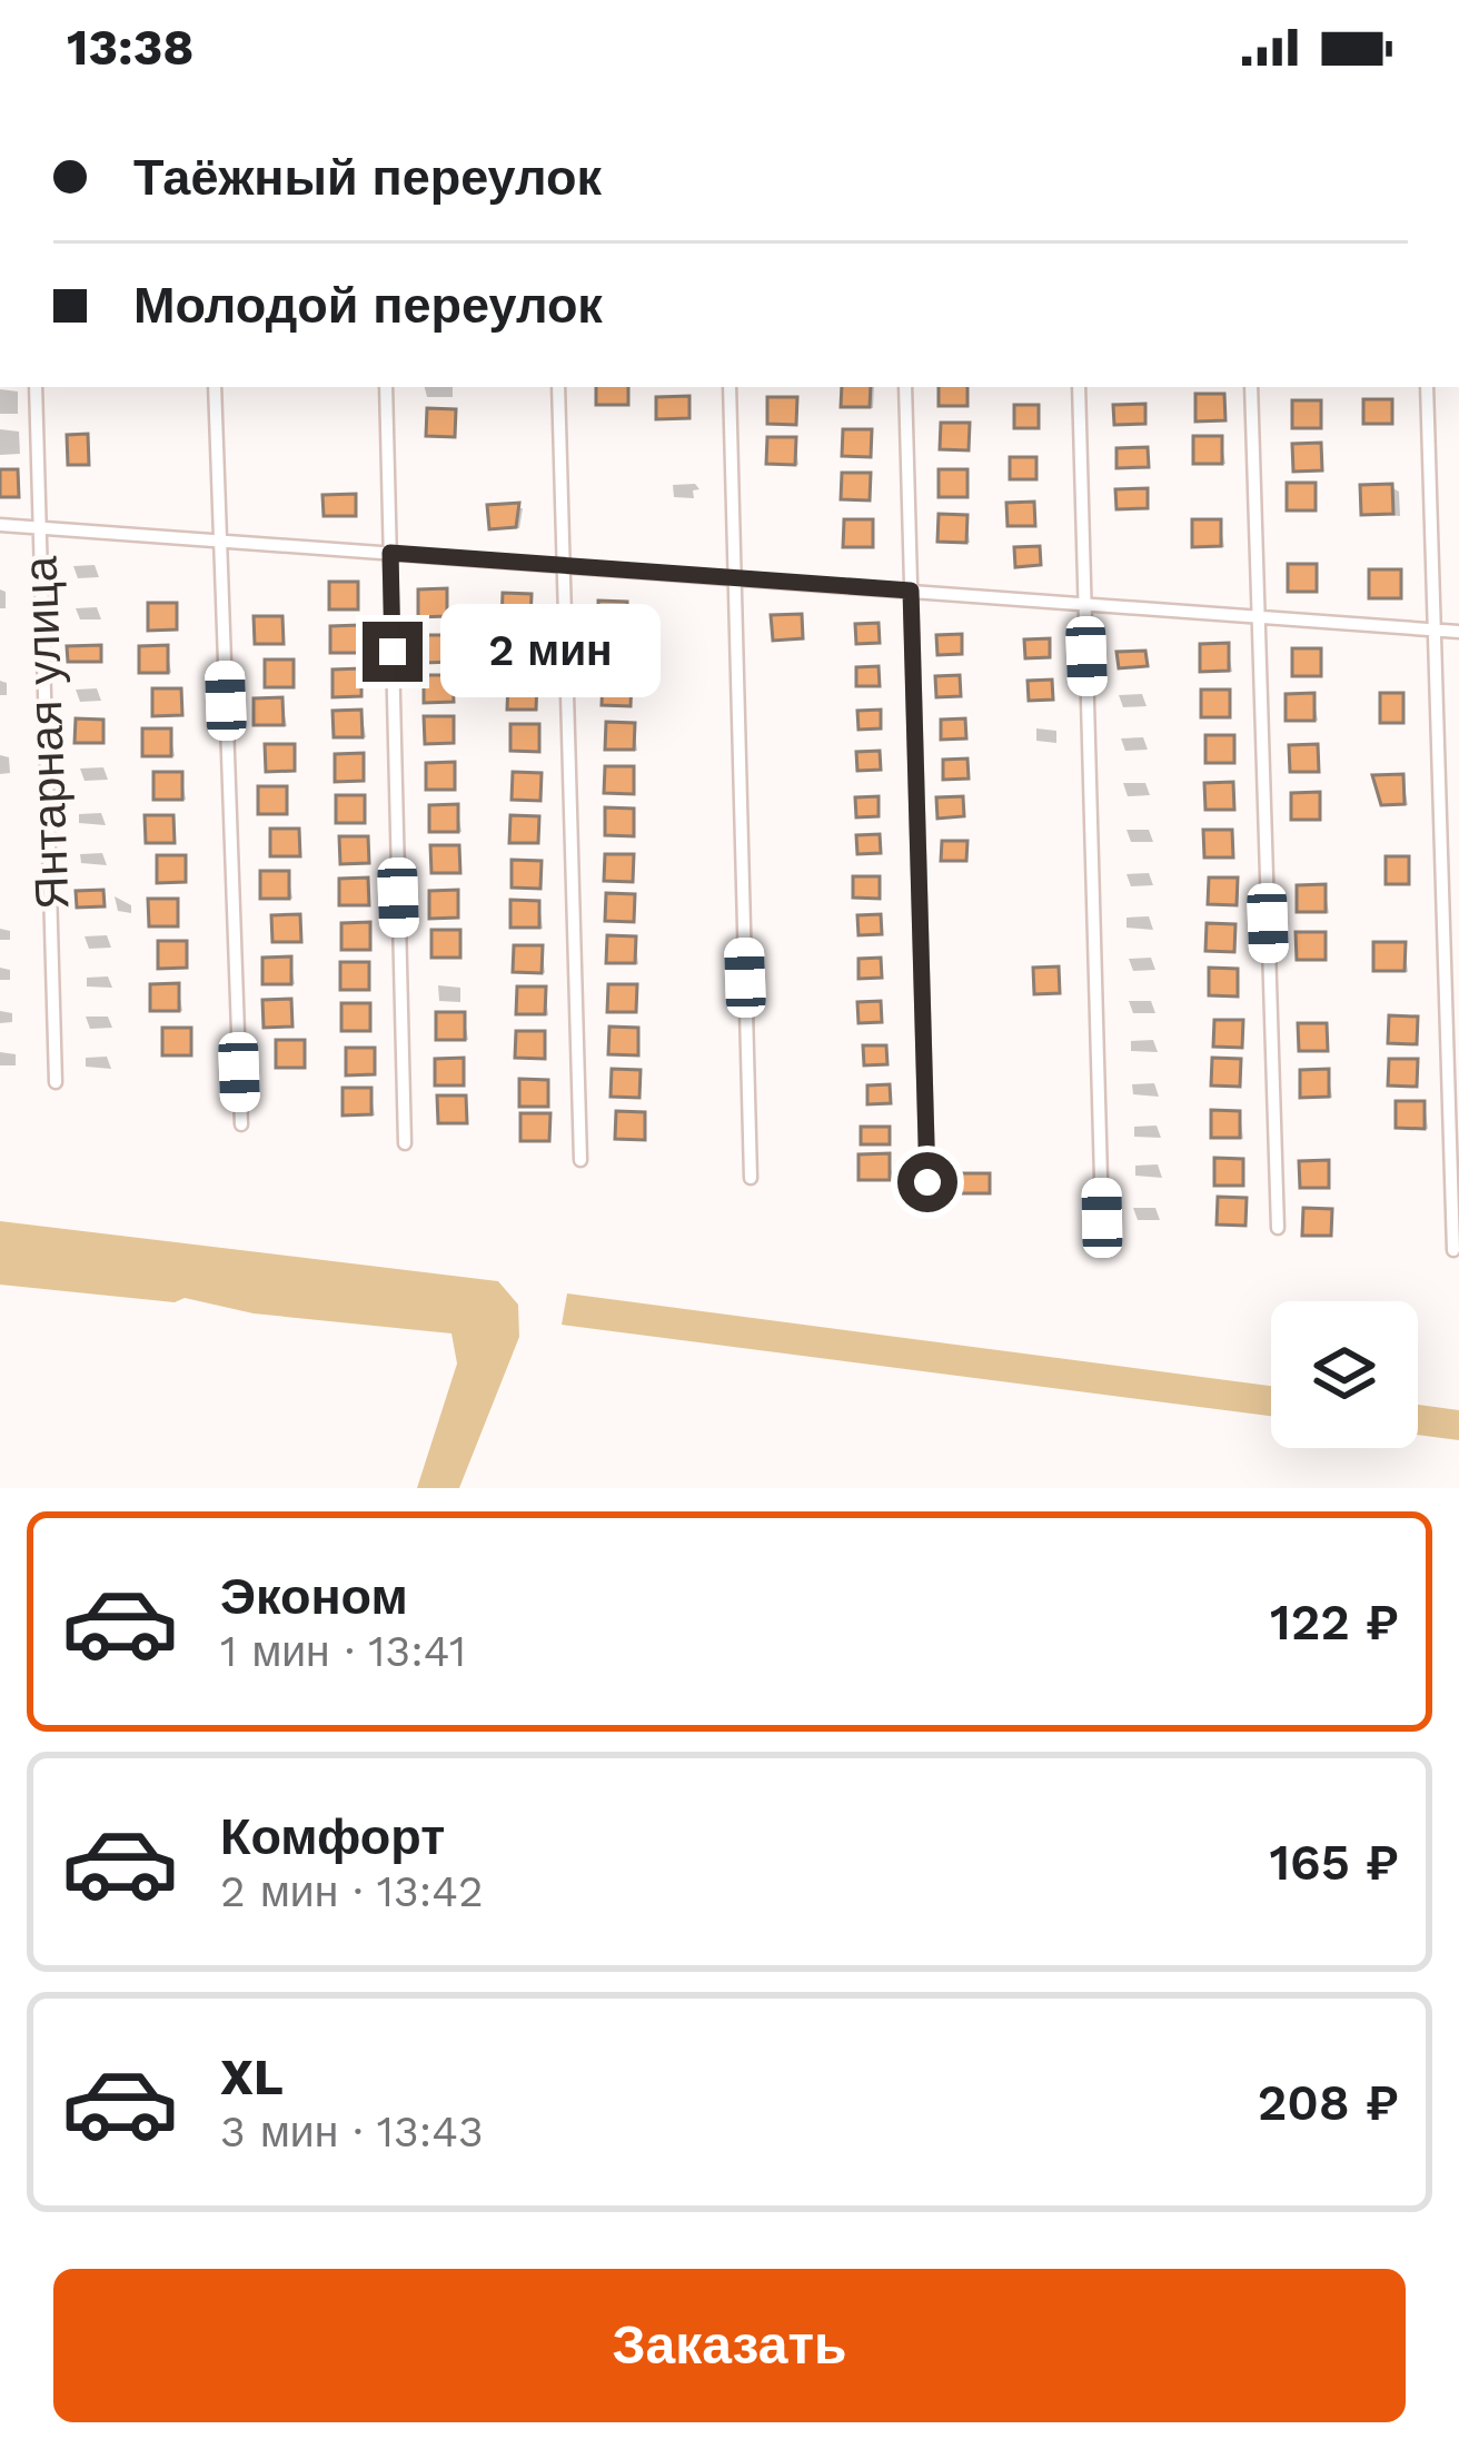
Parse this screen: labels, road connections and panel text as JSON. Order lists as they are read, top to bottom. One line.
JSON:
{"streets":{"street":["Янтарная улица"]},"page":{"status":"13:38","banner":["Таёжный переулок","Молодой переулок"],"bubble":"2 мин","list":[{"name":"Эконом","note":"1 мин · 13:41","value":"122 ₽"},{"name":"Комфорт","note":"2 мин · 13:42","value":"165 ₽"},{"name":"XL","note":"3 мин · 13:43","value":"208 ₽"}],"buttons":"Заказать"}}
